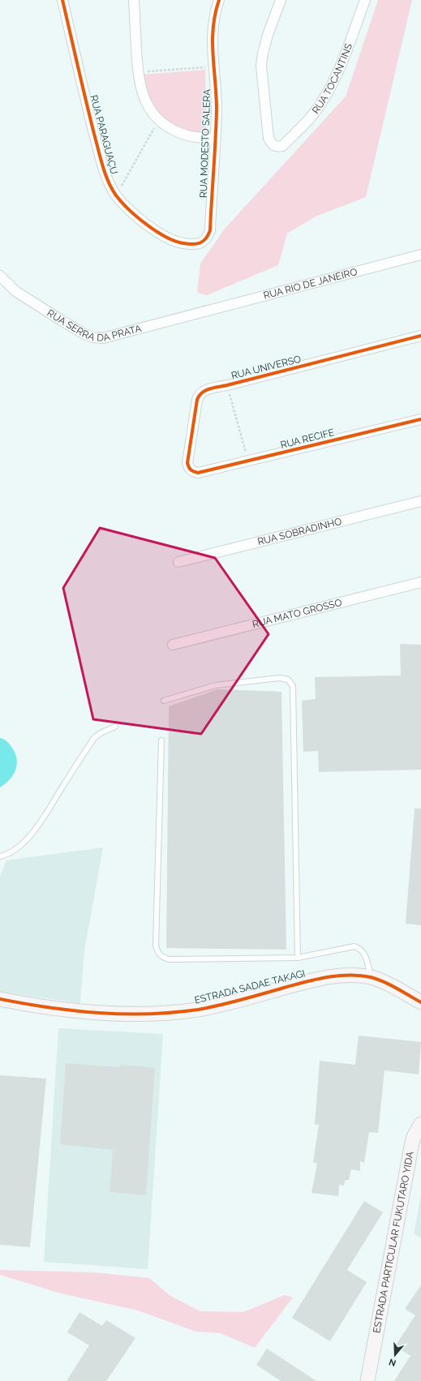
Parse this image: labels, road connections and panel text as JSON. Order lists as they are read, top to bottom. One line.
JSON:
{"streets":{"street":["RUA TOCANTINS","RUA PARAGUAÇU","RUA MODESTO SALERA","RUA RIO DE JANEIRO","RUA SERRA DA PRATA","RUA UNIVERSO","RUA RECIFE","RUA SOBRADINHO","RUA MATO GROSSO","ESTRADA SADAE TAKAGI","ESTRADA PARTICULAR FUKUTARO YIDA"]},"crossings":[["RUA PARAGUAÇU","RUA MODESTO SALERA"],["RUA RIO DE JANEIRO","RUA SERRA DA PRATA"],["RUA UNIVERSO","RUA RECIFE"]],"north":"bottom"}
